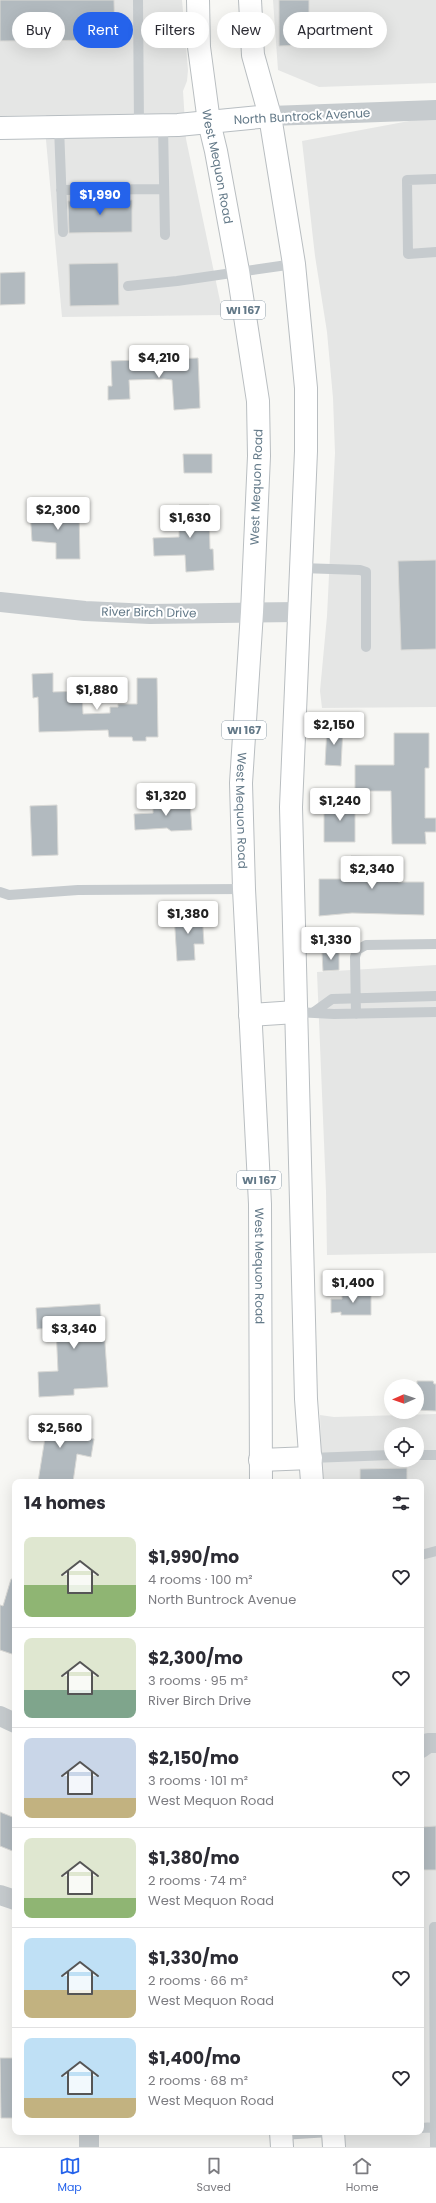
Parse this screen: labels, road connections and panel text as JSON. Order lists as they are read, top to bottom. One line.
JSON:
{"streets":{"main road":["North Buntrock Avenue","West Mequon Road","WI 167"],"street":["River Birch Drive"]},"crossings":[["North Buntrock Avenue","West Mequon Road"],["West Mequon Road","River Birch Drive"]],"north":"left","page":{"chip":["Buy","Rent","Filters","New","Apartment"],"price":["$1,990","$4,210","$2,300","$1,630","$1,880","$2,150","$1,320","$1,240","$2,340","$1,380","$1,330","$1,400","$3,340","$2,560"],"heading":"14 homes","list":[{"name":"$1,990/mo","note":"4 rooms · 100 m² · North Buntrock Avenue"},{"name":"$2,300/mo","note":"3 rooms · 95 m² · River Birch Drive"},{"name":"$2,150/mo","note":"3 rooms · 101 m² · West Mequon Road"},{"name":"$1,380/mo","note":"2 rooms · 74 m² · West Mequon Road"},{"name":"$1,330/mo","note":"2 rooms · 66 m² · West Mequon Road"},{"name":"$1,400/mo","note":"2 rooms · 68 m² · West Mequon Road"}],"tabs":["Map","Saved","Home"]}}
